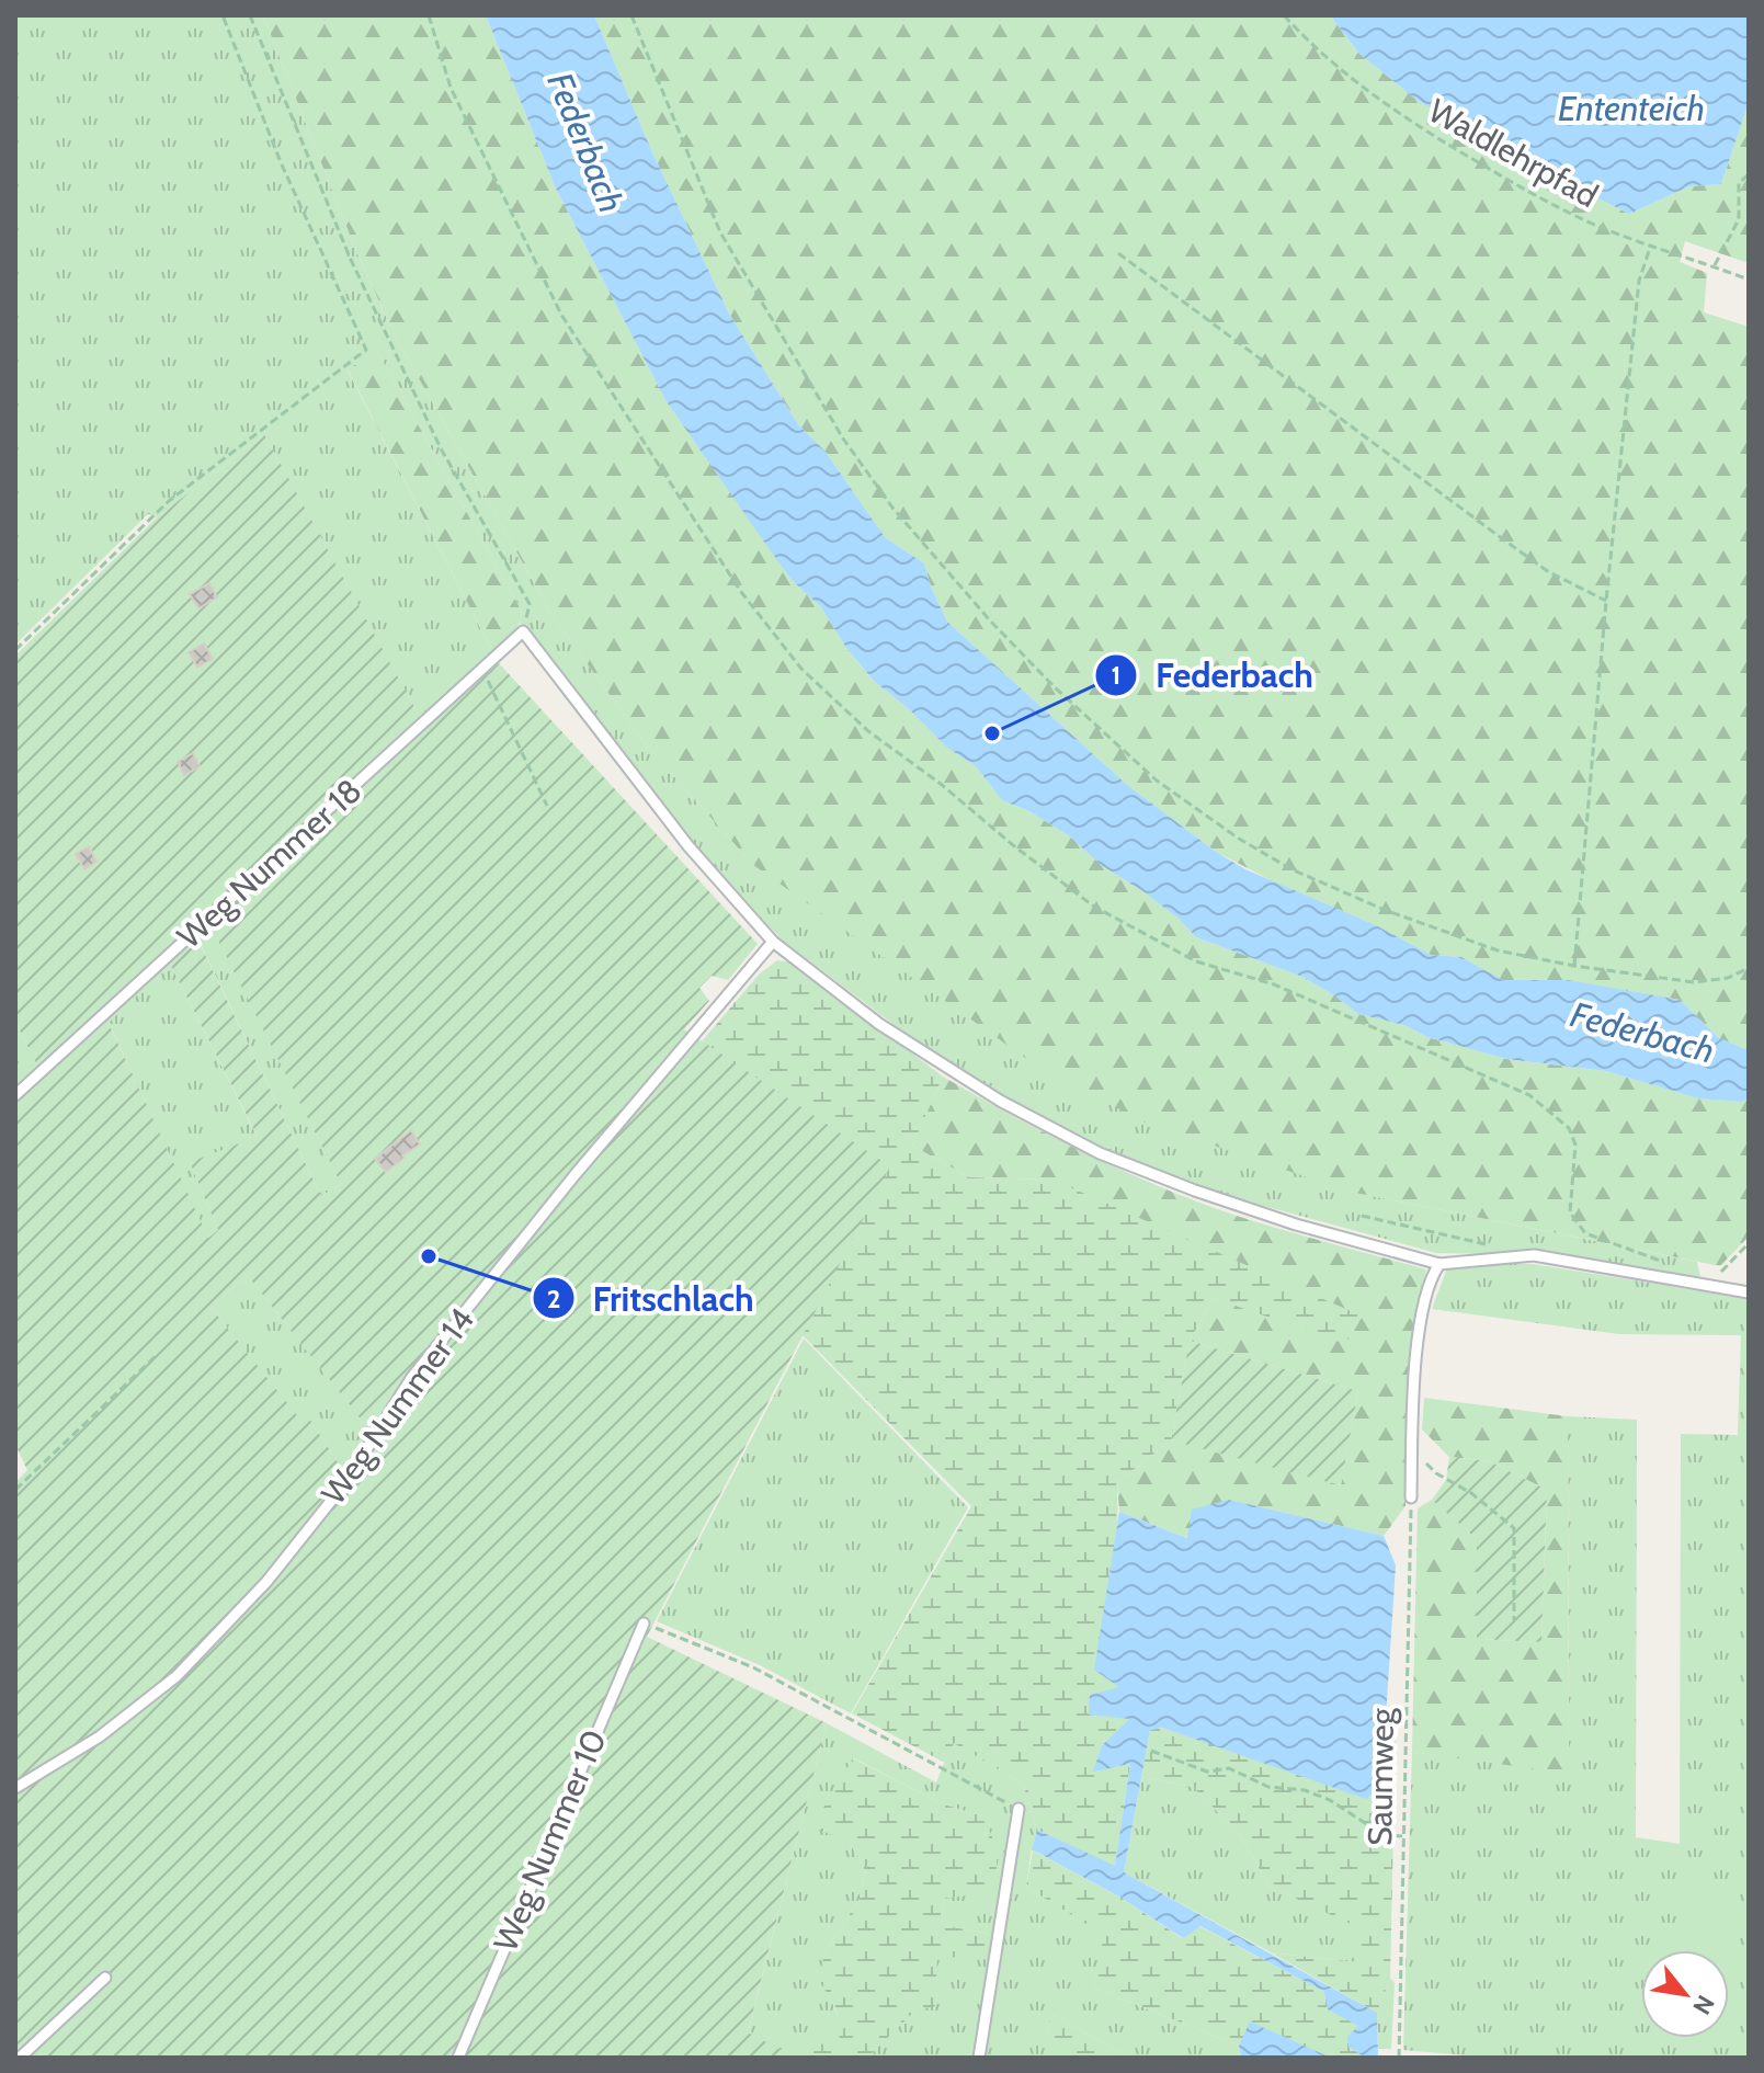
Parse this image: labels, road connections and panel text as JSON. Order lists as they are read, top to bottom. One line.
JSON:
{"streets":{"lane":["Weg Nummer 18","Weg Nummer 14","Weg Nummer 10"],"path":["Waldlehrpfad","Saumweg"]},"water":["Ententeich","Federbach"],"places":["Federbach","Fritschlach"],"north":"bottom right"}
